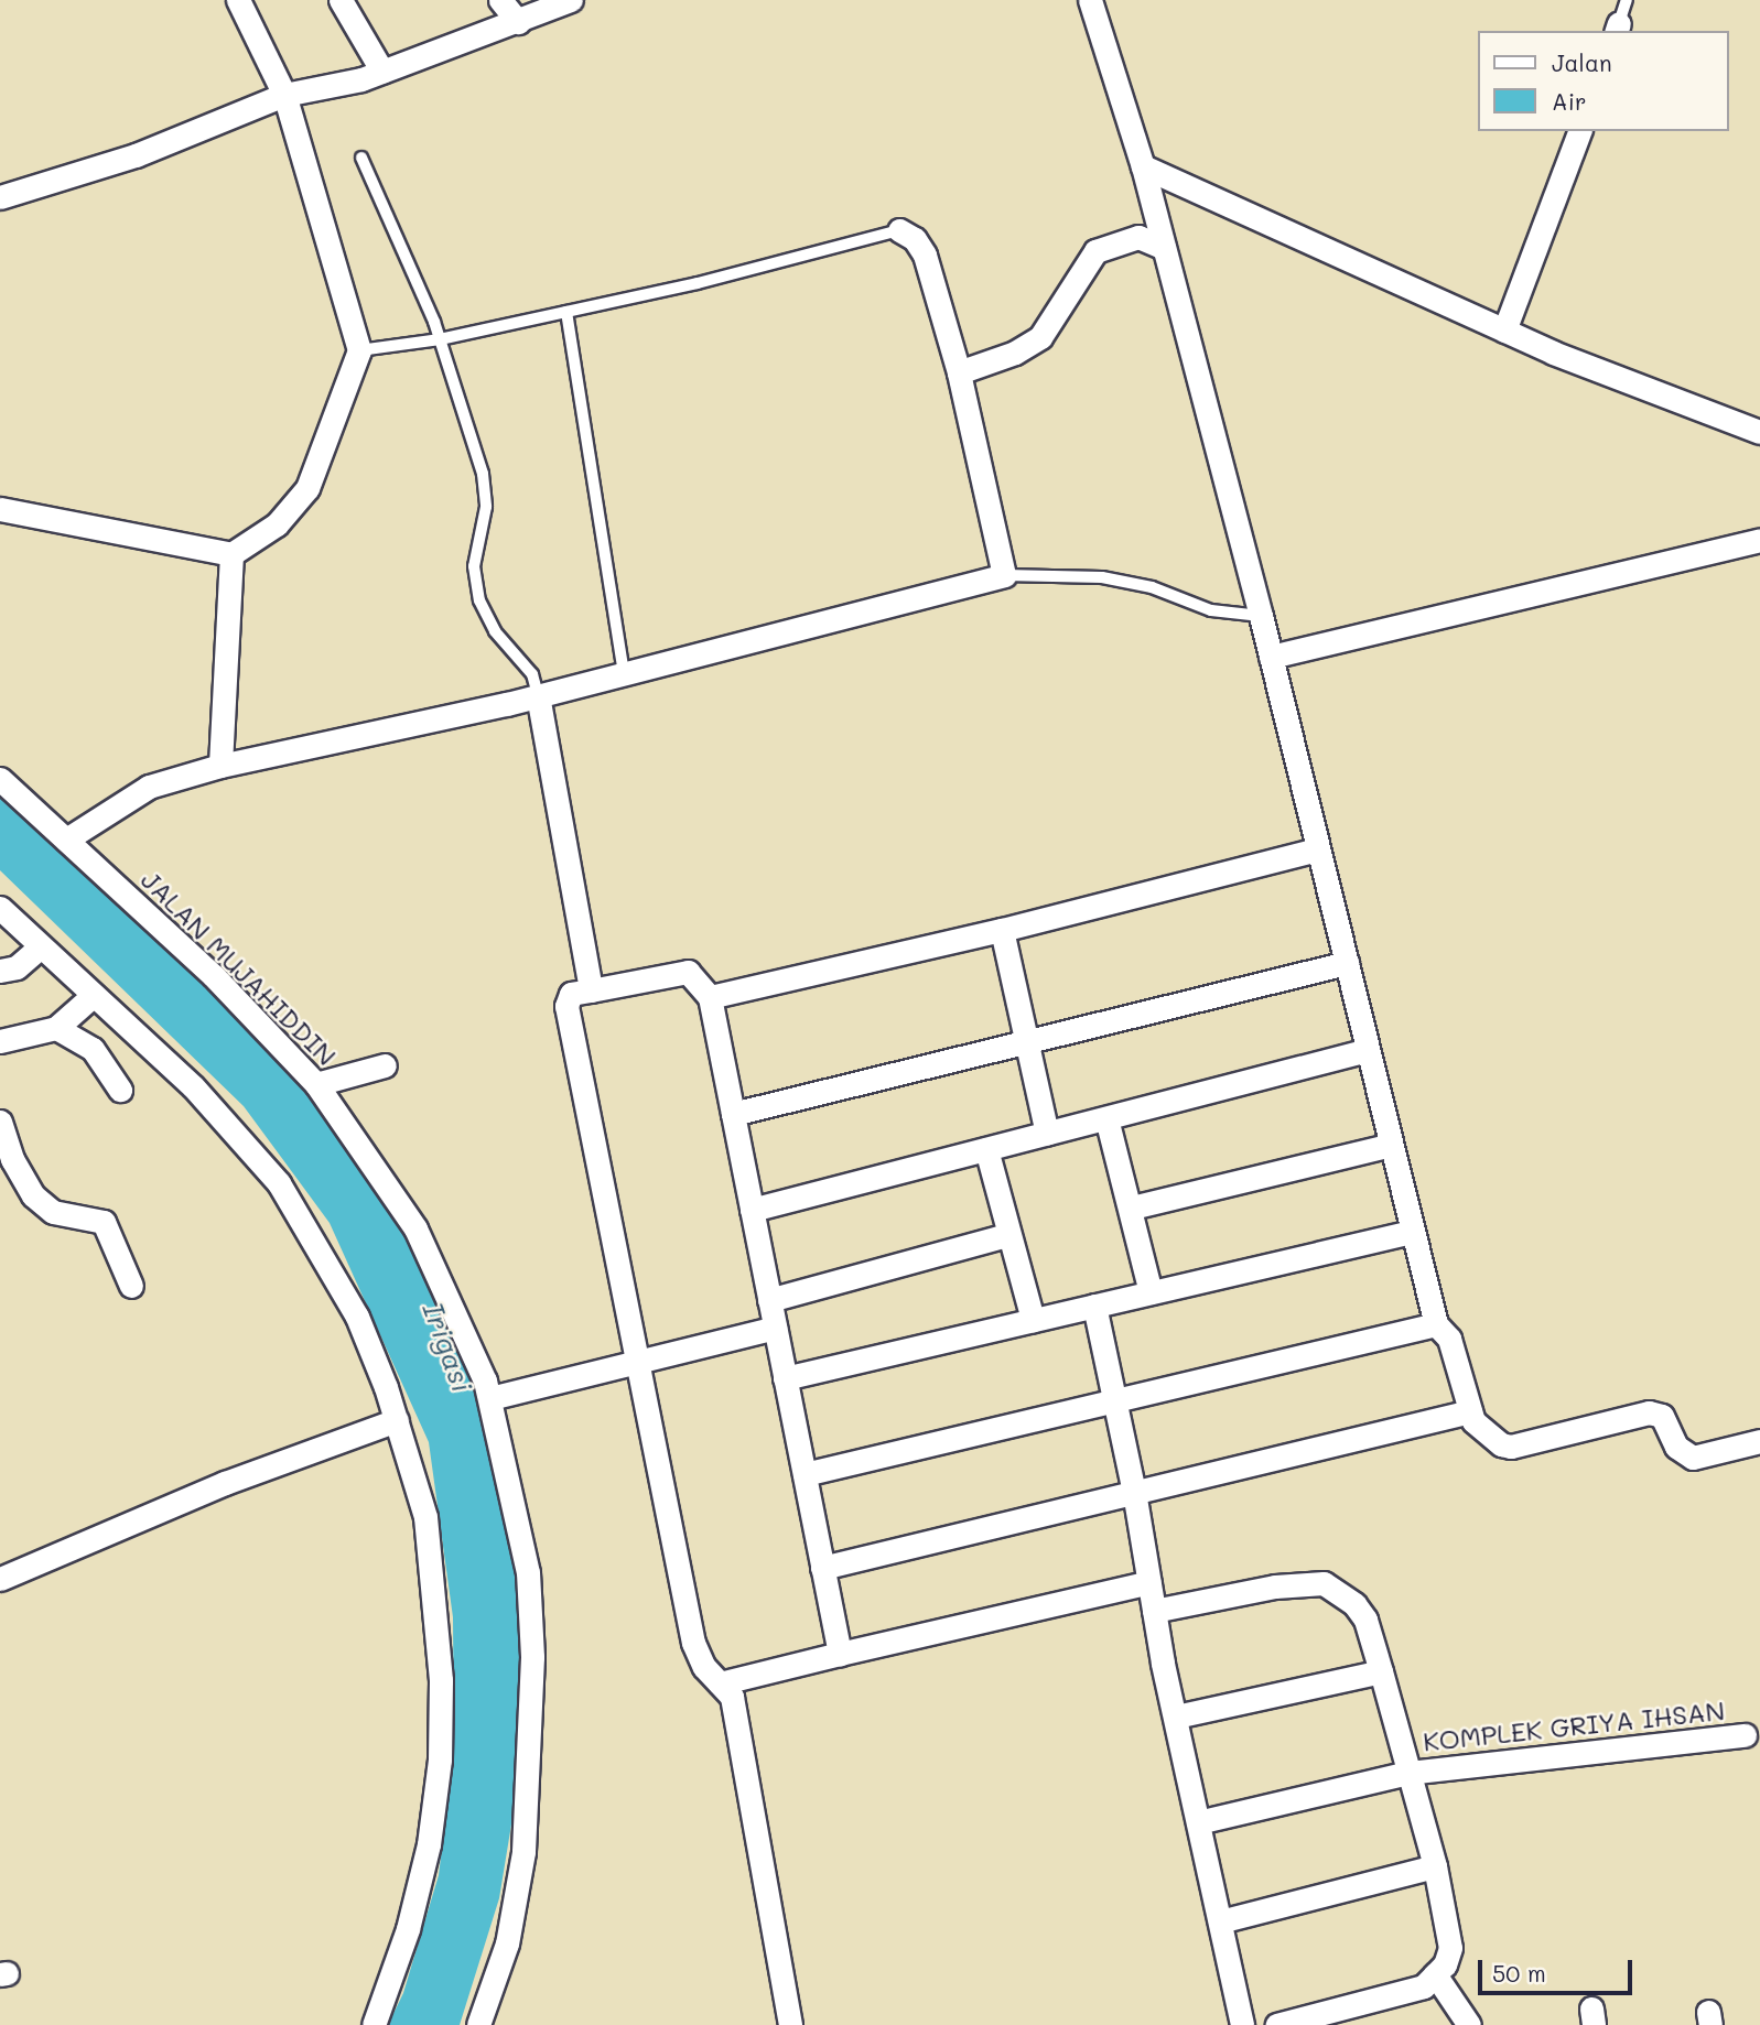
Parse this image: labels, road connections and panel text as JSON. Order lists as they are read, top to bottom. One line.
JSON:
{"streets":{"street":["JALAN MUJAHIDDIN","KOMPLEK GRIYA IHSAN"]},"water":["Irigasi"],"legend":["Jalan","Air"],"scale_bar":"50 m"}
